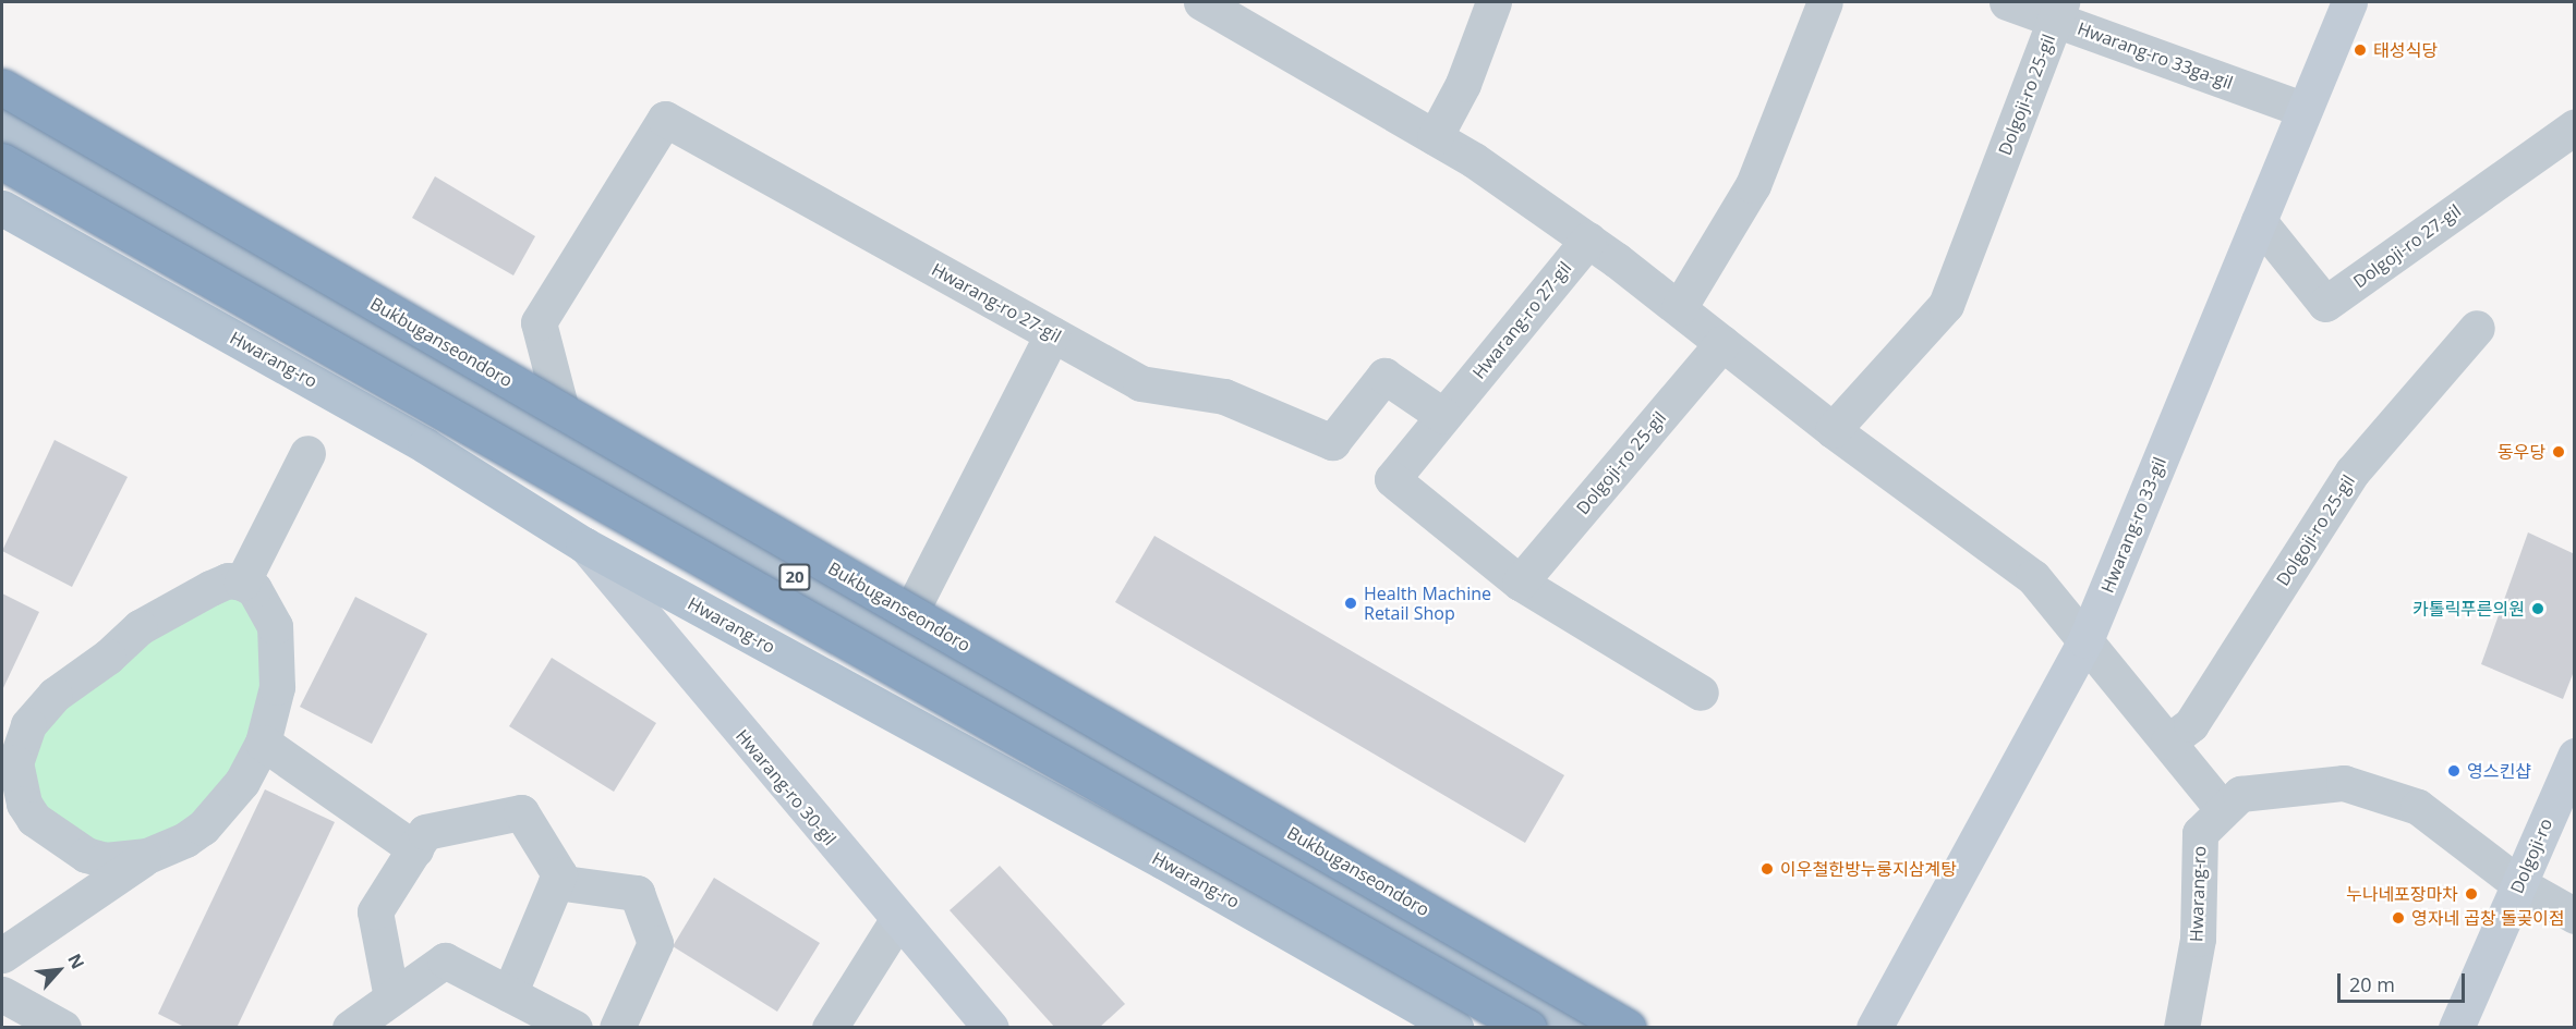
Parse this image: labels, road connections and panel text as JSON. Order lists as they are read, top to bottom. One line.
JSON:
{"streets":{"highway":["Bukbuganseondoro"],"main road":["Hwarang-ro","20"],"street":["Hwarang-ro 33ga-gil","Dolgoji-ro 25-gil","Dolgoji-ro 27-gil","Hwarang-ro 27-gil","Hwarang-ro 33-gil","Hwarang-ro 30-gil","Dolgoji-ro"]},"crossings":[["Hwarang-ro 33ga-gil","Dolgoji-ro 25-gil"],["Hwarang-ro 33ga-gil","Hwarang-ro 33-gil"],["Dolgoji-ro 27-gil","Hwarang-ro 33-gil"],["Hwarang-ro 27-gil","20"],["Hwarang-ro","Hwarang-ro 30-gil"]],"places":["태성식당","동우당","Health Machine Retail Shop","카톨릭푸른의원","영스킨샵","이우철한방누룽지삼계탕","누나네포장마차","영자네 곱창 돌곶이점"],"scale_bar":"20 m","north":"top right"}
